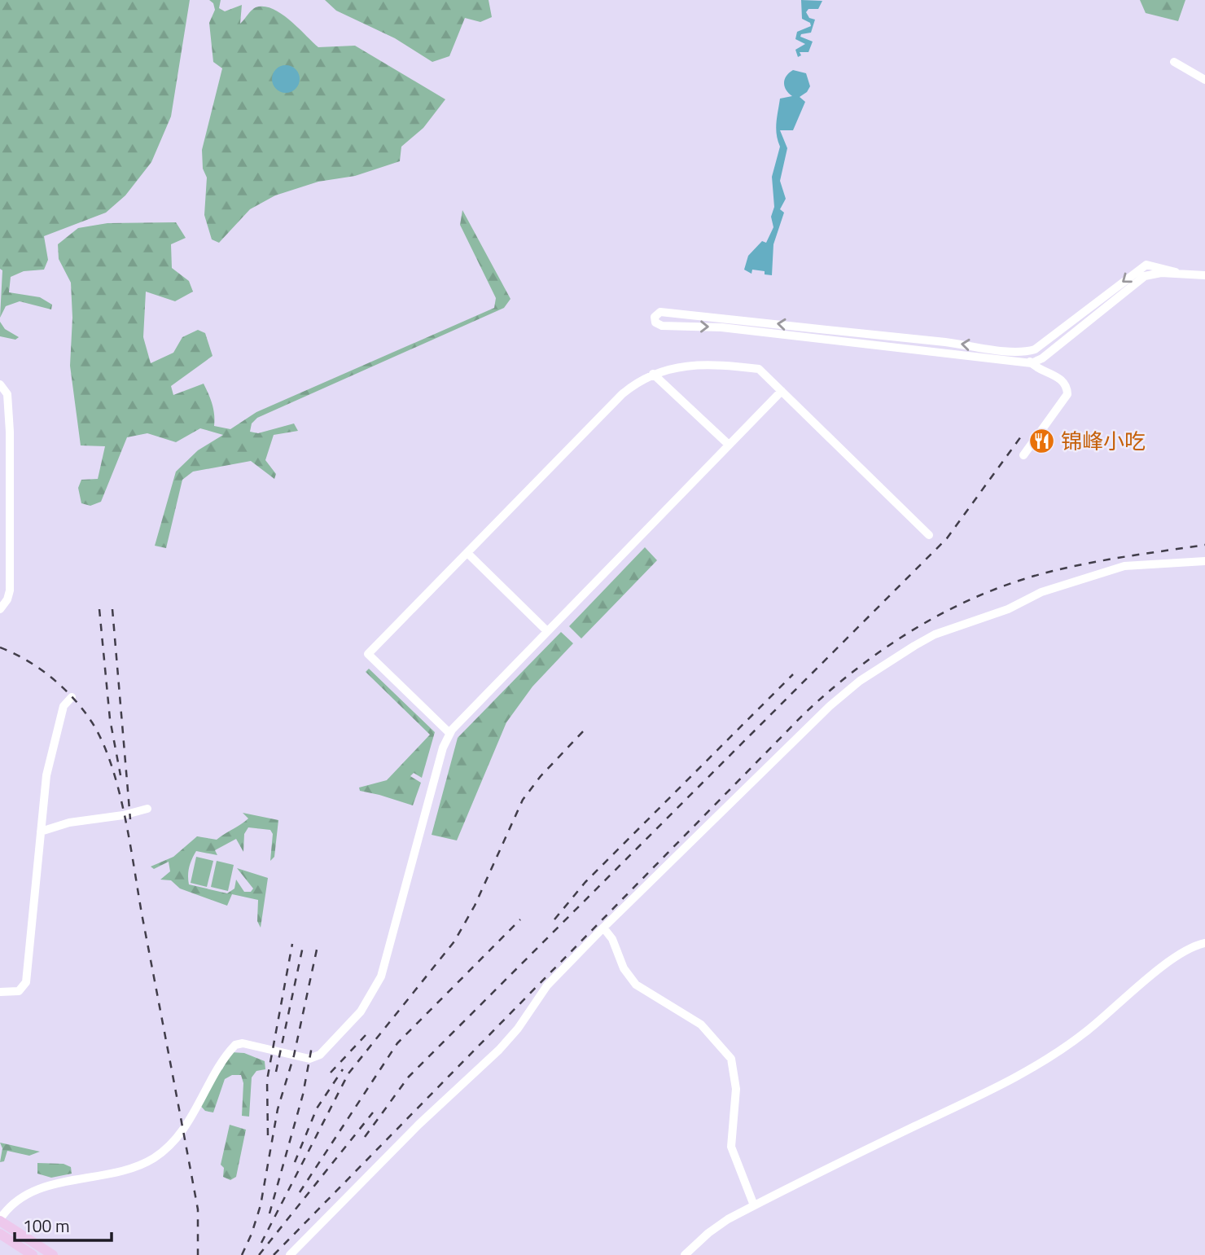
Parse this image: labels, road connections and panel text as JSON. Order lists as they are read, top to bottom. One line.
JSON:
{"places":{"restaurant":["锦峰小吃"]},"scale_bar":"100 m"}
